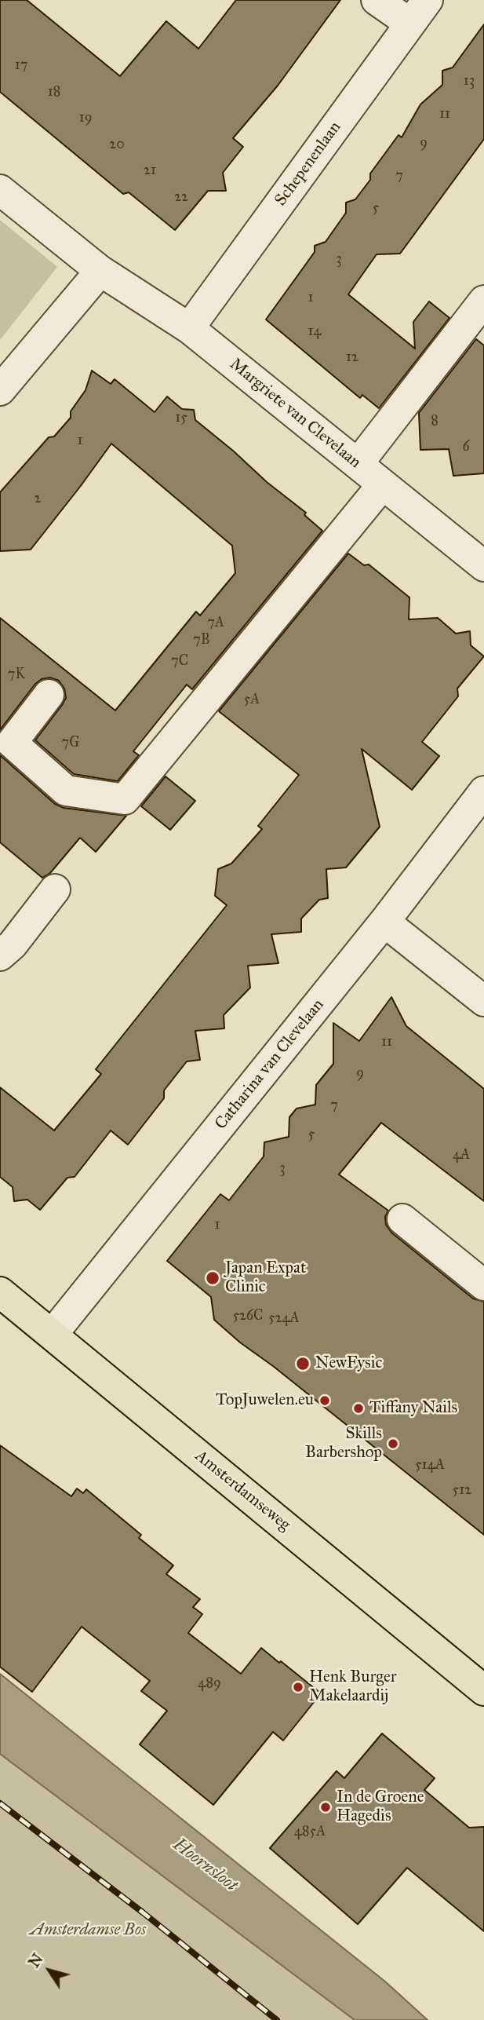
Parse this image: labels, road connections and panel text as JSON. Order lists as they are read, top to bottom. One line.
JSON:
{"streets":{"main road":["Amsterdamseweg"],"street":["Schepenenlaan","Margriete van Clevelaan","Catharina van Clevelaan"]},"crossings":[["Schepenenlaan","Margriete van Clevelaan"],["Catharina van Clevelaan","Amsterdamseweg"]],"water":["Hoornsloot"],"parks":["Amsterdamse Bos"],"places":["Japan Expat Clinic","NewFysic","TopJuwelen.eu","Tiffany Nails","Skills Barbershop","Henk Burger Makelaardij","In de Groene Hagedis"],"house_numbers":["17","13","18","11","19","9","20","21","7","22","5","3","1","14","12","15","8","1","6","2","7A","7B","7C","7K","5A","7G","11","9","7","5","4A","3","1","526C","524A","514A","512","489","485A"],"north":"top left"}
